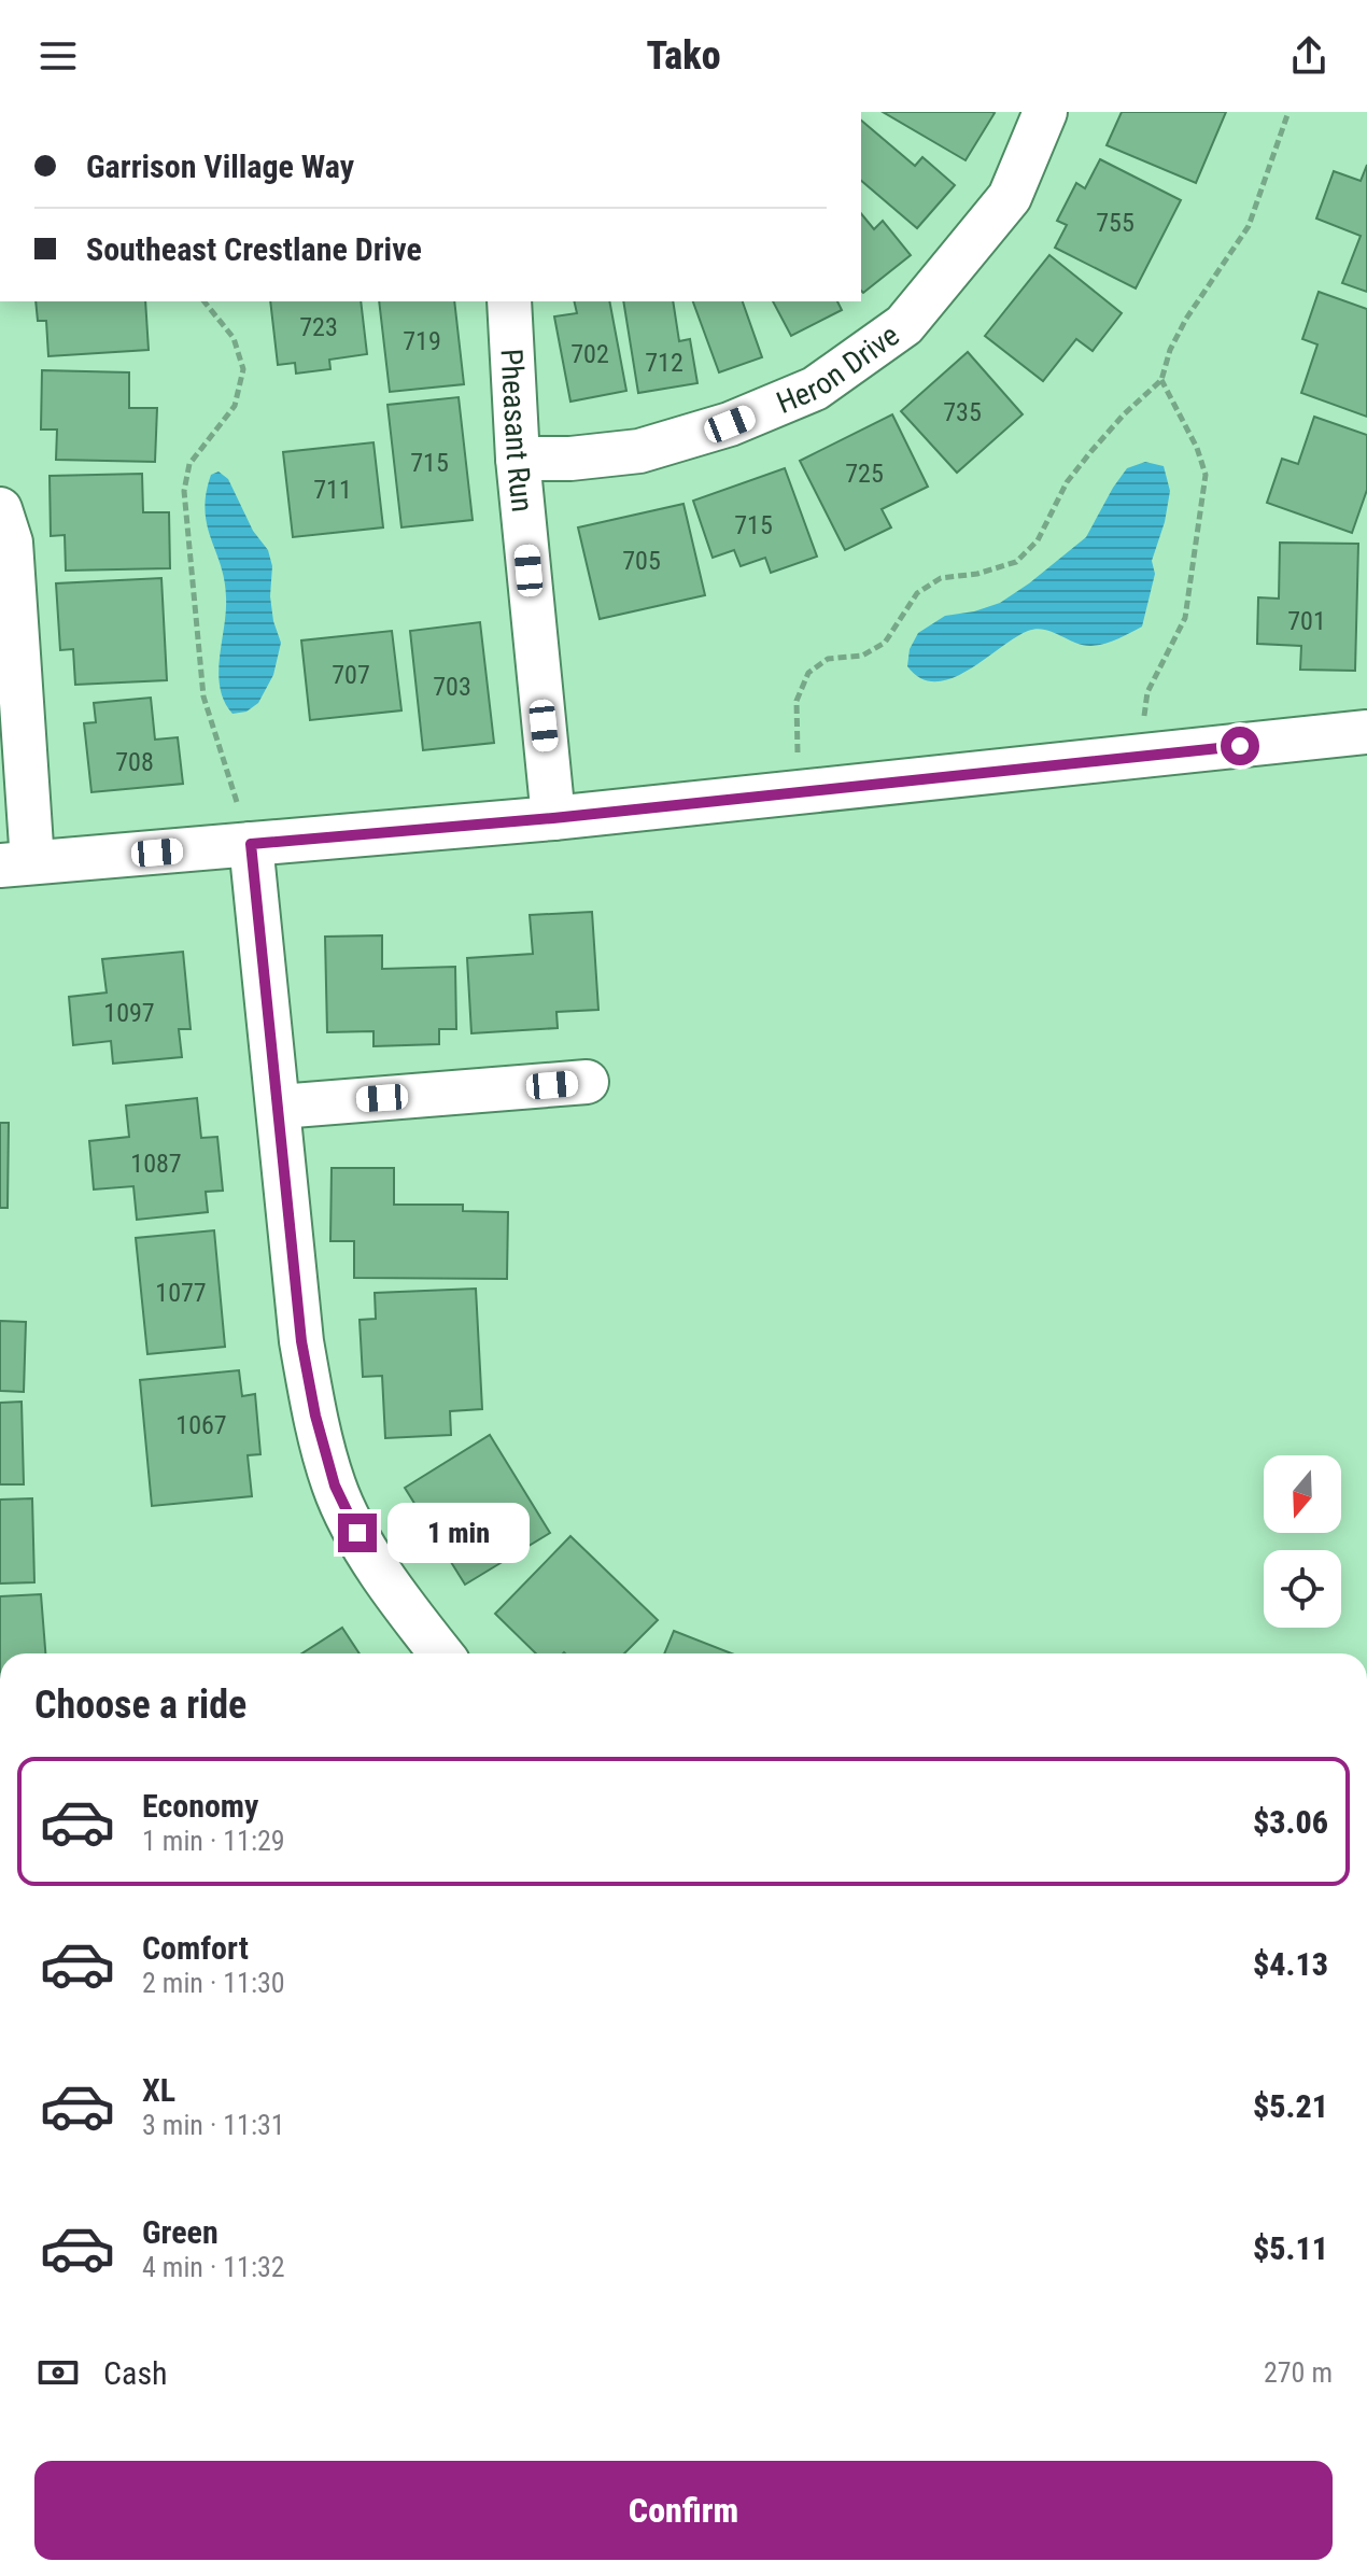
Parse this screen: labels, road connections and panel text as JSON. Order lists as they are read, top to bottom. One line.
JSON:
{"streets":{"street":["Heron Drive","Pheasant Run"]},"crossings":[["Heron Drive","Pheasant Run"]],"house_numbers":["755","723","719","702","712","735","715","725","711","715","705","701","707","703","708","1097","1087","1077","1067"],"north":"bottom","page":{"header":"Tako","banner":["Garrison Village Way","Southeast Crestlane Drive"],"bubble":"1 min","heading":"Choose a ride","list":[{"name":"Economy","note":"1 min · 11:29","value":"$3.06"},{"name":"Comfort","note":"2 min · 11:30","value":"$4.13"},{"name":"XL","note":"3 min · 11:31","value":"$5.21"},{"name":"Green","note":"4 min · 11:32","value":"$5.11"}],"pay":["Cash","270 m"],"buttons":"Confirm"}}
